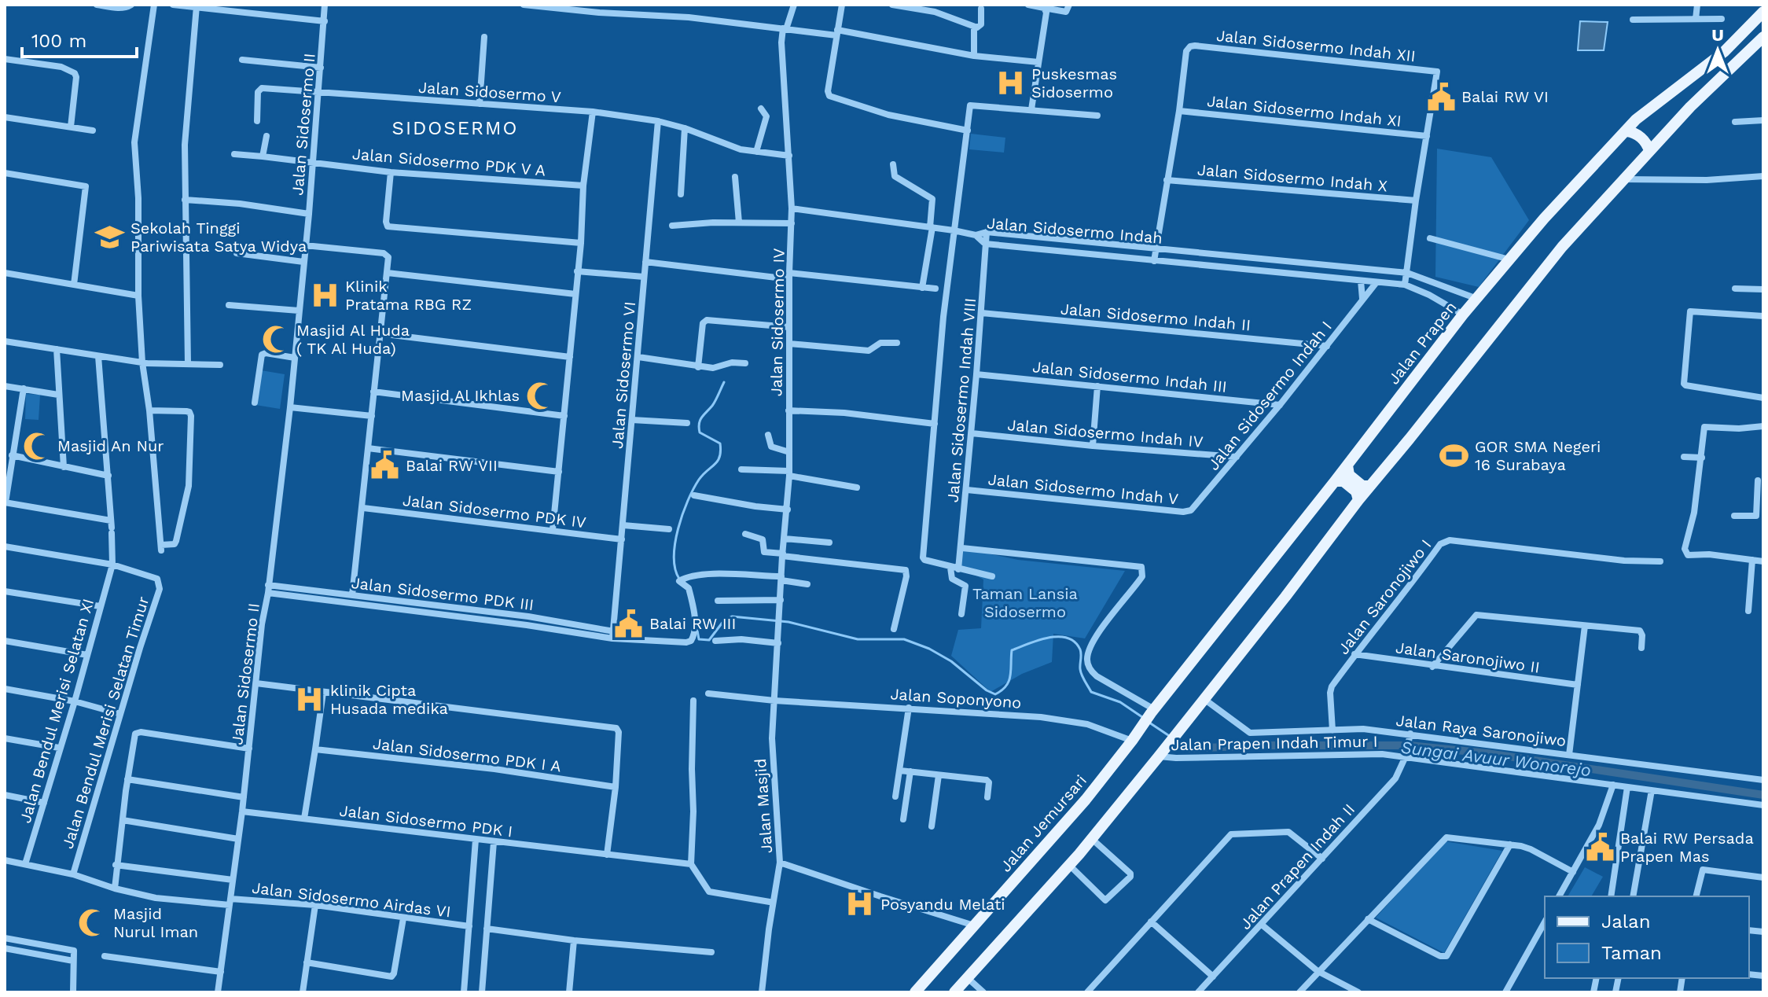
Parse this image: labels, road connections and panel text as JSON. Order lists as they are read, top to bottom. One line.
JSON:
{"streets":{"main road":["Jalan Prapen","Jalan Jemursari"],"street":["Jalan Sidosermo Indah XII","Jalan Sidosermo V","Jalan Sidosermo Indah XI","Jalan Sidosermo II","Jalan Sidosermo PDK V A","Jalan Sidosermo Indah X","Jalan Sidosermo Indah","Jalan Sidosermo Indah II","Jalan Sidosermo IV","Jalan Sidosermo VI","Jalan Sidosermo Indah III","Jalan Sidosermo Indah I","Jalan Sidosermo Indah VIII","Jalan Sidosermo Indah IV","Jalan Sidosermo Indah V","Jalan Sidosermo PDK IV","Jalan Sidosermo PDK III","Jalan Saronojiwo I","Jalan Saronojiwo II","Jalan Soponyono","Jalan Bendul Merisi Selatan XI","Jalan Bendul Merisi Selatan Timur","Jalan Raya Saronojiwo","Jalan Prapen Indah Timur I","Jalan Sidosermo PDK I A","Jalan Masjid","Jalan Sidosermo PDK I","Jalan Prapen Indah II","Jalan Sidosermo Airdas VI"]},"crossings":[["Jalan Sidosermo Indah XII","Jalan Sidosermo Indah XI"],["Jalan Sidosermo V","Jalan Sidosermo II"],["Jalan Sidosermo V","Jalan Sidosermo IV"],["Jalan Sidosermo V","Jalan Sidosermo VI"],["Jalan Sidosermo II","Jalan Sidosermo PDK V A"],["Jalan Sidosermo II","Jalan Sidosermo PDK III"],["Jalan Sidosermo II","Jalan Sidosermo PDK I"],["Jalan Sidosermo II","Jalan Sidosermo Airdas VI"],["Jalan Sidosermo Indah","Jalan Prapen"],["Jalan Sidosermo Indah","Jalan Sidosermo Indah I"],["Jalan Sidosermo Indah","Jalan Sidosermo Indah VIII"],["Jalan Sidosermo Indah II","Jalan Sidosermo Indah I"],["Jalan Sidosermo Indah II","Jalan Sidosermo Indah VIII"],["Jalan Sidosermo IV","Jalan Masjid"],["Jalan Prapen","Jalan Jemursari"],["Jalan Sidosermo VI","Jalan Sidosermo PDK IV"],["Jalan Sidosermo VI","Jalan Sidosermo PDK III"],["Jalan Sidosermo Indah III","Jalan Sidosermo Indah I"],["Jalan Sidosermo Indah III","Jalan Sidosermo Indah VIII"],["Jalan Sidosermo Indah I","Jalan Sidosermo Indah IV"],["Jalan Sidosermo Indah I","Jalan Sidosermo Indah V"],["Jalan Sidosermo Indah VIII","Jalan Sidosermo Indah IV"],["Jalan Sidosermo Indah VIII","Jalan Sidosermo Indah V"],["Jalan Saronojiwo I","Jalan Saronojiwo II"],["Jalan Saronojiwo I","Jalan Raya Saronojiwo"],["Jalan Soponyono","Jalan Masjid"],["Jalan Soponyono","Jalan Jemursari"],["Jalan Bendul Merisi Selatan XI","Jalan Bendul Merisi Selatan Timur"],["Jalan Bendul Merisi Selatan XI","Jalan Sidosermo Airdas VI"],["Jalan Bendul Merisi Selatan Timur","Jalan Sidosermo Airdas VI"],["Jalan Raya Saronojiwo","Jalan Prapen Indah Timur I"],["Jalan Raya Saronojiwo","Jalan Prapen Indah II"],["Jalan Prapen Indah Timur I","Jalan Prapen Indah II"]],"districts":["SIDOSERMO"],"water":["Sungai Avuur Wonorejo"],"parks":["Taman Lansia Sidosermo"],"places":{"hospital":["Puskesmas Sidosermo","Klinik Pratama RBG RZ","klinik Cipta Husada medika","Posyandu Melati"],"public building":["Balai RW VI","Balai RW VII","Balai RW III","Balai RW Persada Prapen Mas"],"school or university":["Sekolah Tinggi Pariwisata Satya Widya"],"mosque":["Masjid Al Huda ( TK Al Huda)","Masjid Al Ikhlas","Masjid An Nur","Masjid Nurul Iman"],"sports":["GOR SMA Negeri 16 Surabaya"]},"legend":["Jalan","Taman"],"scale_bar":"100 m","north":"top"}
